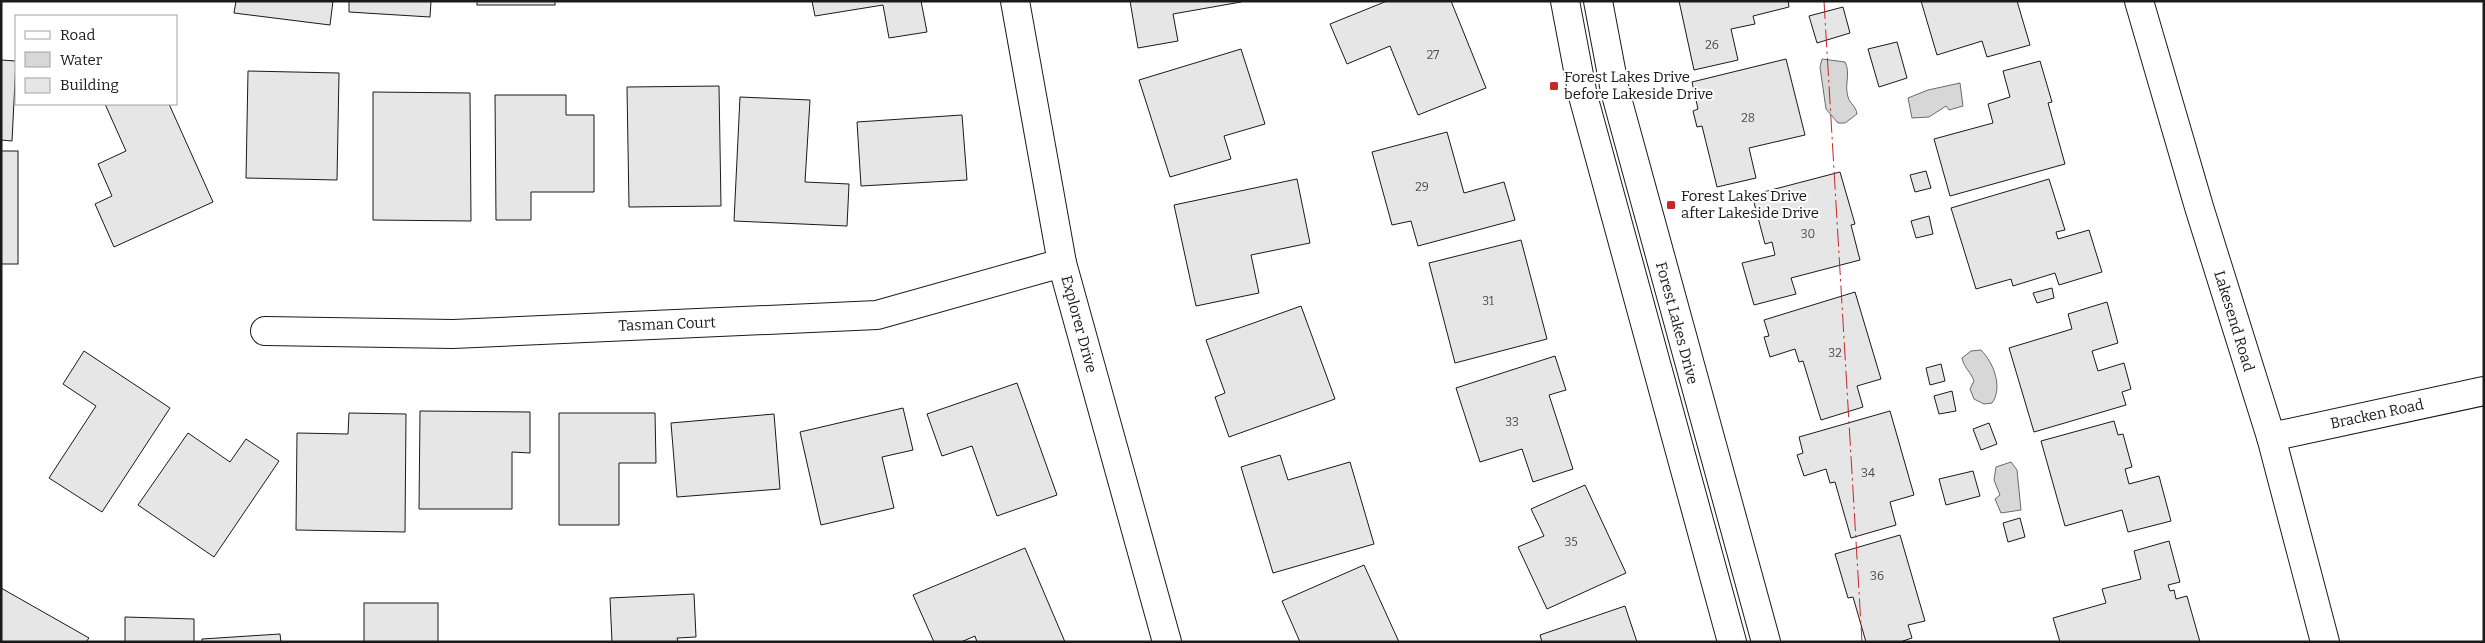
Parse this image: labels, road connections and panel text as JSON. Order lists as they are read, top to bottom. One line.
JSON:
{"streets":{"street":["Lakesend Road","Forest Lakes Drive","Tasman Court","Explorer Drive","Bracken Road"]},"crossings":[["Lakesend Road","Bracken Road"],["Tasman Court","Explorer Drive"]],"places":{"transit":["Forest Lakes Drive before Lakeside Drive","Forest Lakes Drive after Lakeside Drive"]},"house_numbers":["26","27","28","29","30","31","32","33","34","35","36"],"legend":["Road","Water","Building"]}
